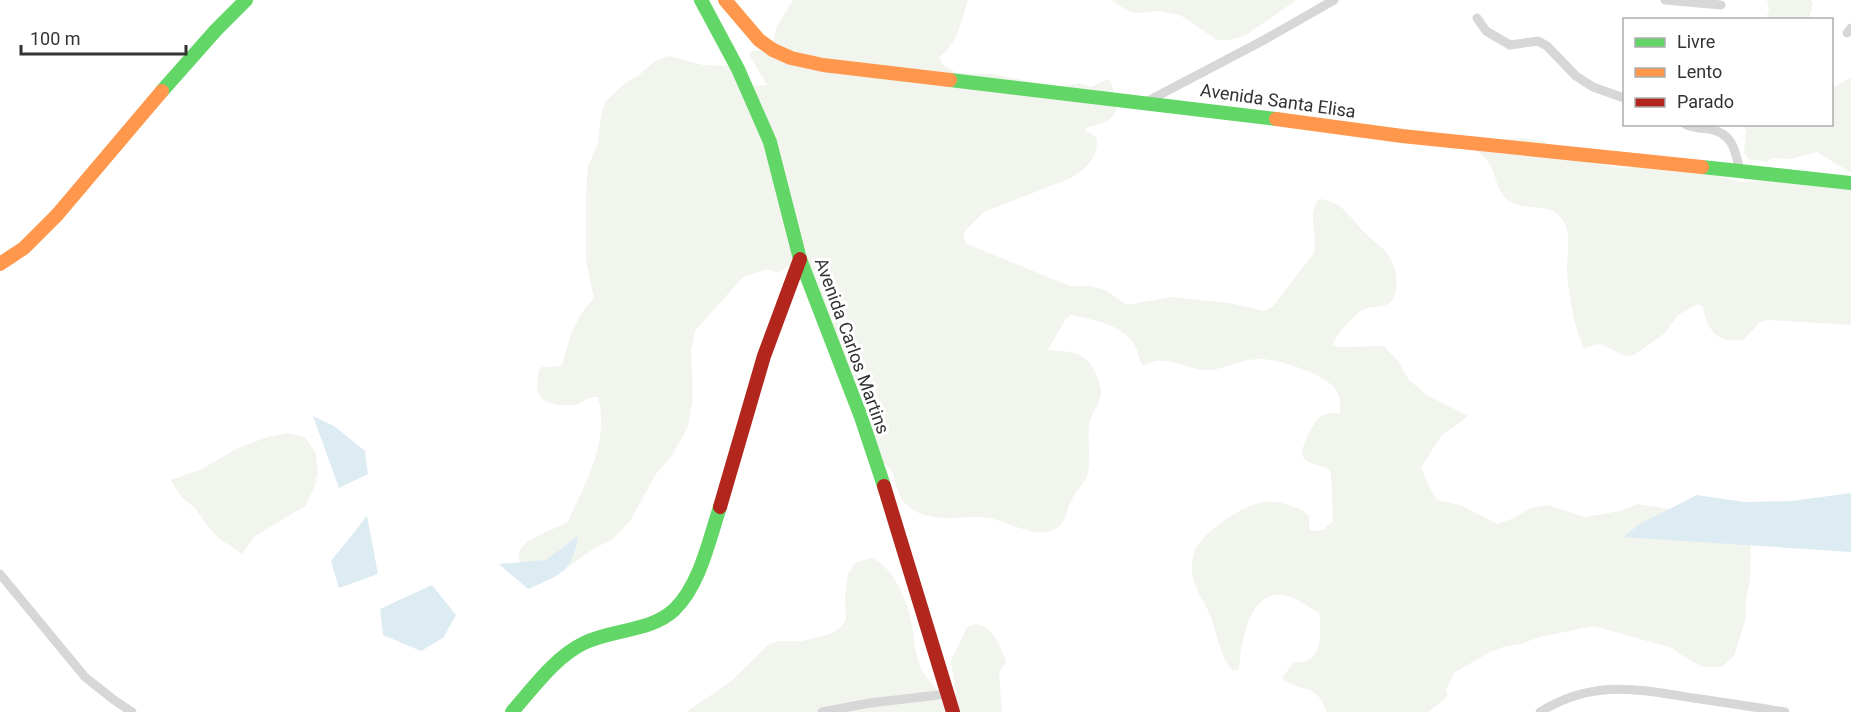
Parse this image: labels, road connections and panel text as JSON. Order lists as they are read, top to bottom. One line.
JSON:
{"streets":{"street":["Avenida Santa Elisa","Avenida Carlos Martins"]},"legend":["Livre","Lento","Parado"],"scale_bar":"100 m"}
